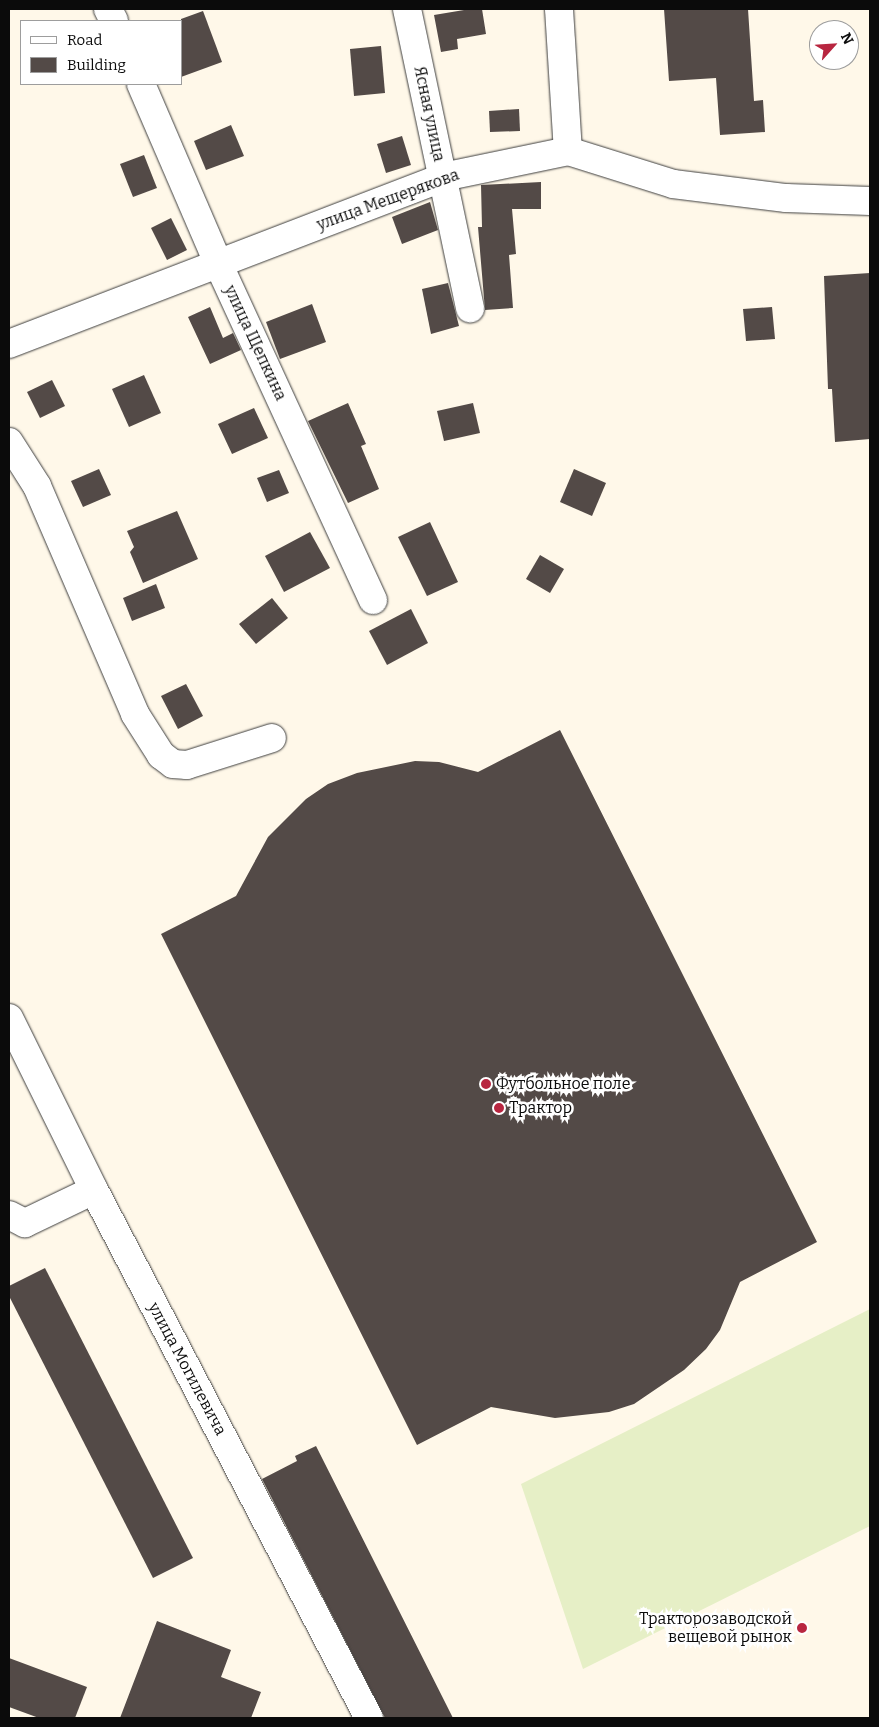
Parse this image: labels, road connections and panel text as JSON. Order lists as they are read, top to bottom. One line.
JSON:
{"streets":{"street":["Ясная улица","улица Мещерякова","улица Щепкина","улица Могилевича"]},"crossings":[["Ясная улица","улица Мещерякова"],["улица Мещерякова","улица Щепкина"]],"places":["Футбольное поле","Трактор","Тракторозаводской вещевой рынок"],"legend":["Road","Building"],"north":"top right"}
